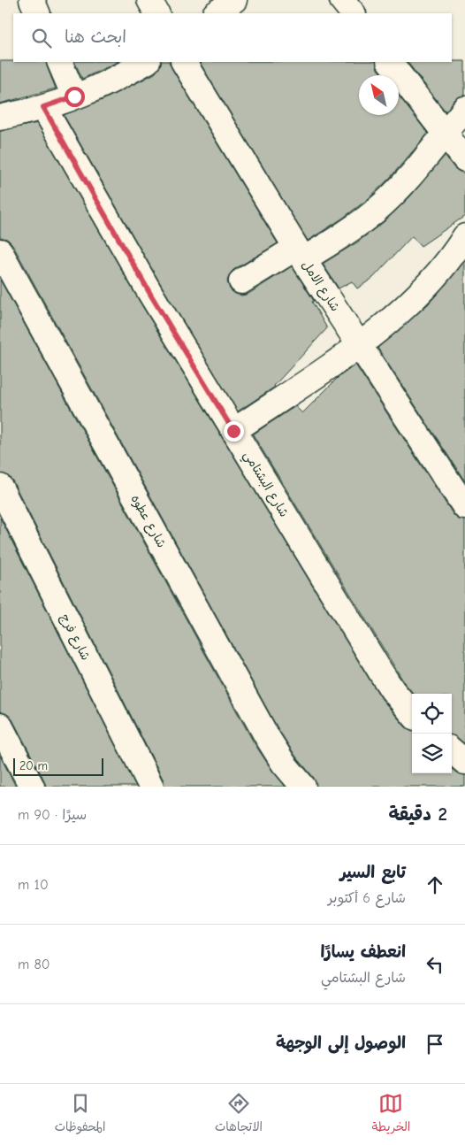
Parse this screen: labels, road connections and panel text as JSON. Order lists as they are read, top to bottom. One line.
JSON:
{"streets":{"street":["شارع الامل","شارع البشتامي","شارع عطوه","شارع فرج"]},"scale_bar":"20 m","north":"top left","page":{"search":"ابحث هنا","scale":"20 m","heading":["2 دقيقة","سيرًا · 90 m"],"list":[["تابع السير","شارع 6 أكتوبر","10 m"],["انعطف يسارًا","شارع البشتامي","80 m"],"الوصول إلى الوجهة"],"nav":["الخريطة","الاتجاهات","المحفوظات"]}}
